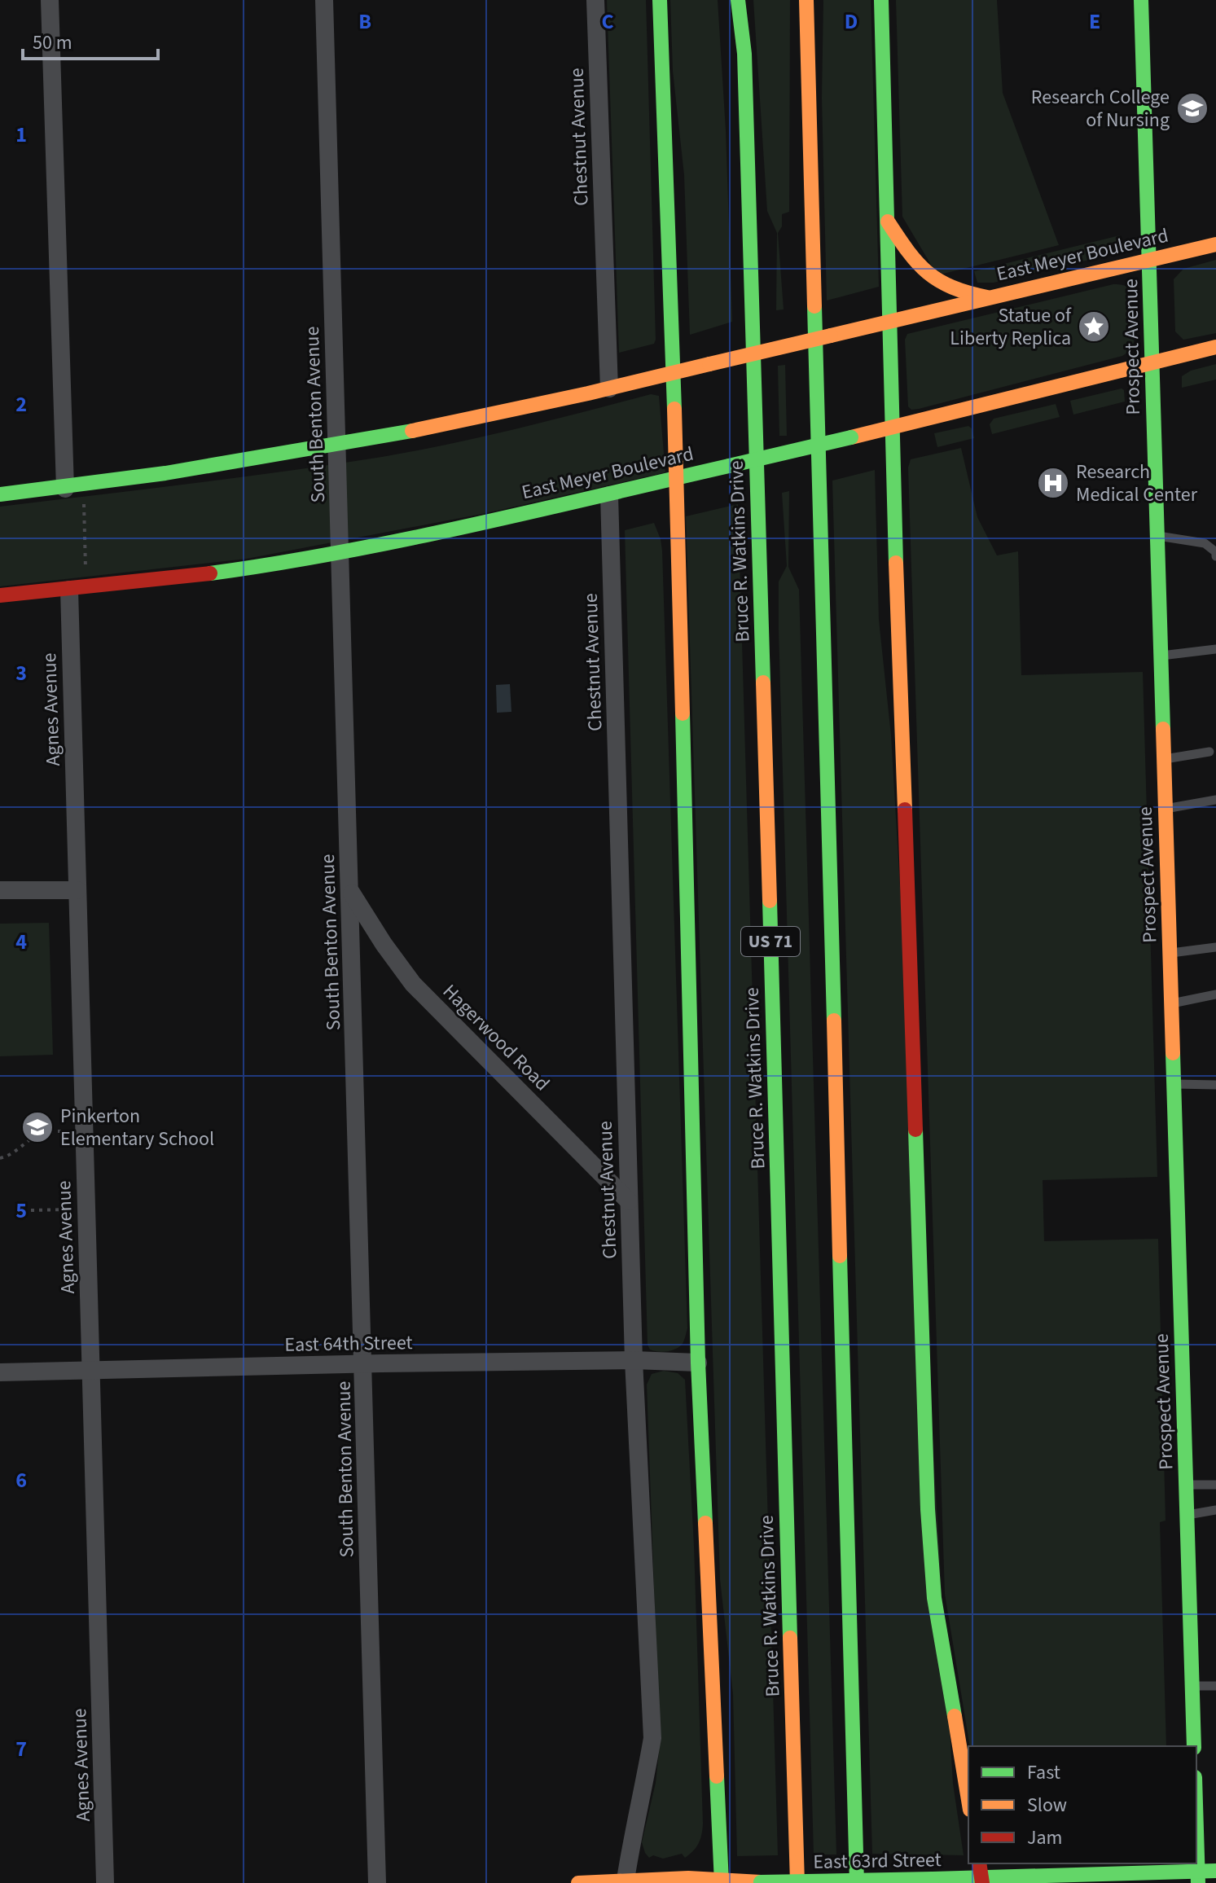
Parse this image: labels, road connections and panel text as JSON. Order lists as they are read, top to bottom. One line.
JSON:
{"streets":{"main road":["East Meyer Boulevard","Prospect Avenue","Bruce R. Watkins Drive","US 71","East 63rd Street"],"street":["Chestnut Avenue","South Benton Avenue","Agnes Avenue","Hagerwood Road","East 64th Street"]},"crossings":[["Chestnut Avenue","East Meyer Boulevard"],["Chestnut Avenue","Hagerwood Road"],["Chestnut Avenue","East 64th Street"],["Chestnut Avenue","East 63rd Street"],["East Meyer Boulevard","Prospect Avenue"],["East Meyer Boulevard","South Benton Avenue"],["East Meyer Boulevard","Agnes Avenue"],["South Benton Avenue","Hagerwood Road"],["South Benton Avenue","East 64th Street"],["Agnes Avenue","East 64th Street"]],"places":{"school or university":["Research College of Nursing","Pinkerton Elementary School"],"place":["Statue of Liberty Replica"],"hospital":["Research Medical Center"]},"legend":["Fast","Slow","Jam"],"scale_bar":"50 m","grid":{"columns":["B","C","D","E"],"rows":["1","2","3","4","5","6","7"]}}
